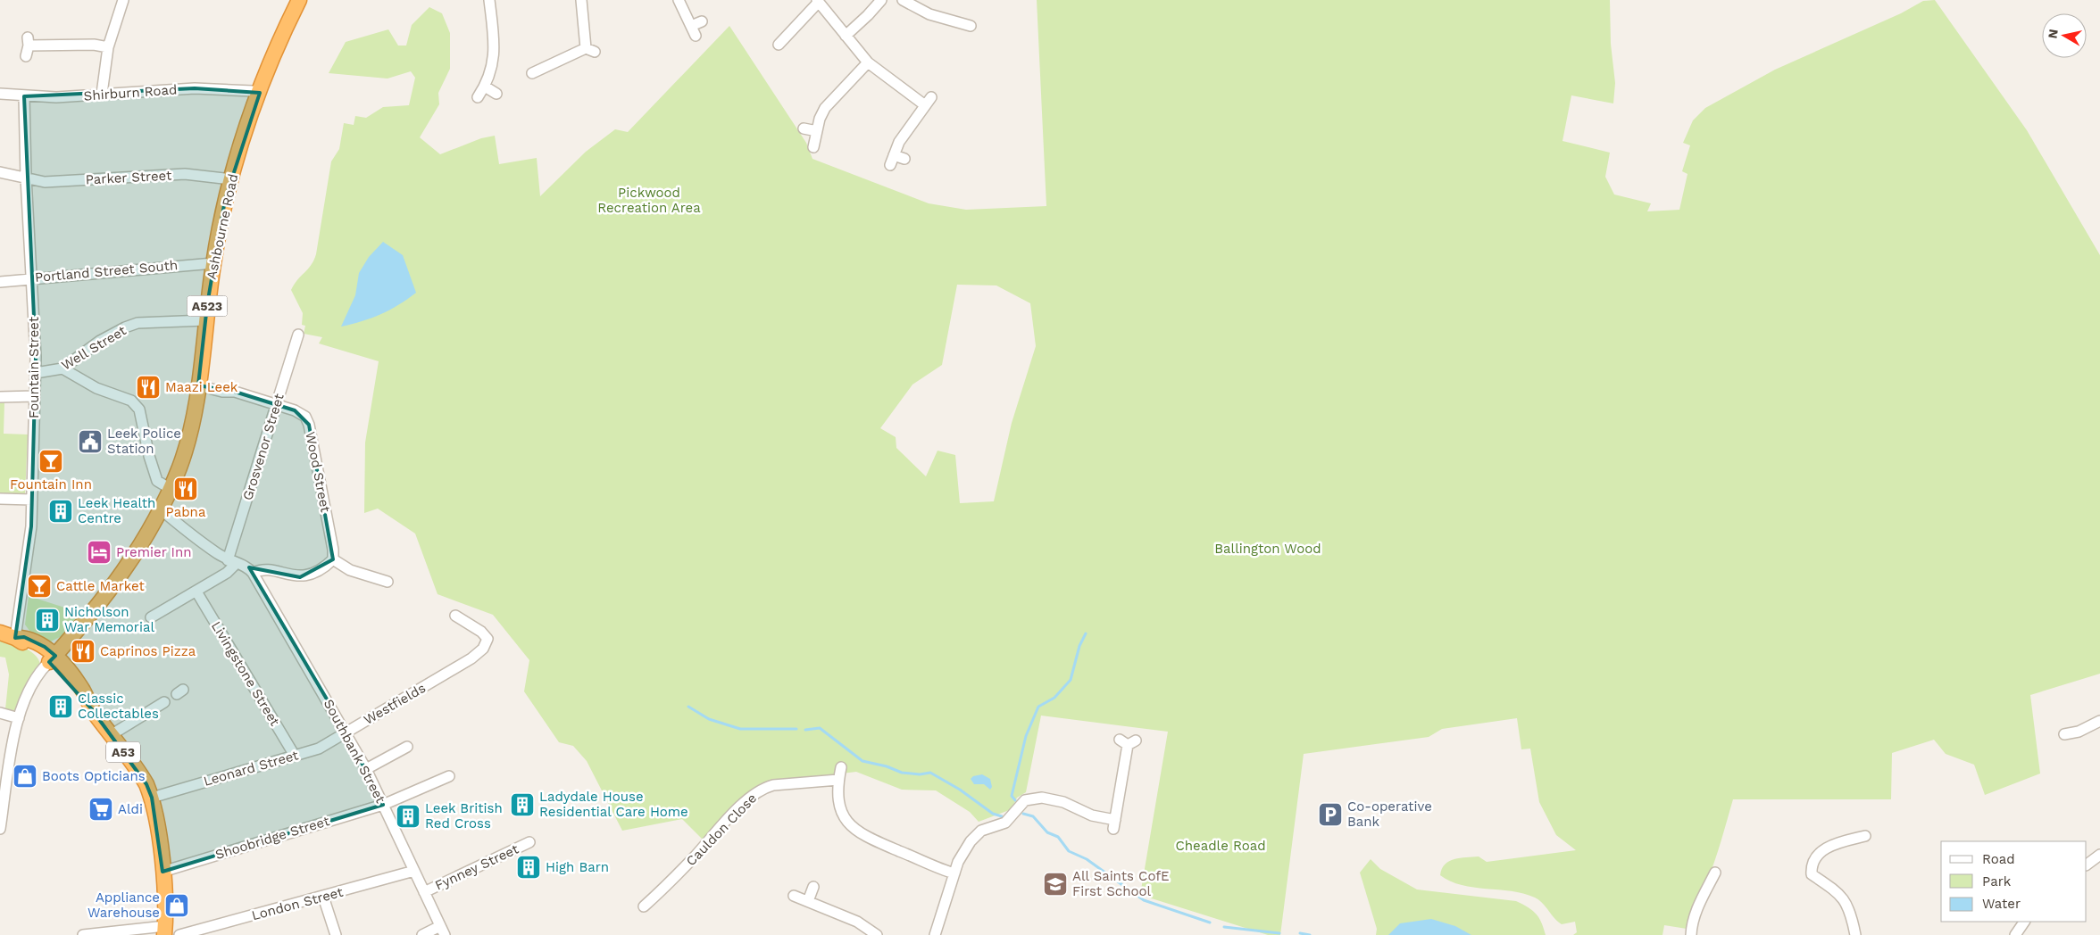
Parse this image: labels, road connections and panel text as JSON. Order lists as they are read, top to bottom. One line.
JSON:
{"streets":{"highway":["Ashbourne Road","A523","A53"],"street":["Shirburn Road","Parker Street","Portland Street South","Well Street","Fountain Street","Grosvenor Street","Wood Street","Livingstone Street","Westfields","Southbank Street","Leonard Street","Cauldon Close","Shoobridge Street","Fynney Street","London Street"]},"crossings":[["Shirburn Road","Ashbourne Road"],["Shirburn Road","Fountain Street"],["Parker Street","Ashbourne Road"],["Parker Street","Fountain Street"],["Ashbourne Road","Portland Street South"],["Ashbourne Road","Well Street"],["Ashbourne Road","Wood Street"],["Ashbourne Road","A53"],["Portland Street South","Fountain Street"],["Well Street","Fountain Street"],["Fountain Street","A53"],["Grosvenor Street","Wood Street"],["Livingstone Street","Leonard Street"],["Westfields","Southbank Street"],["Westfields","Leonard Street"],["Southbank Street","Leonard Street"],["Southbank Street","Shoobridge Street"],["Southbank Street","Fynney Street"],["Southbank Street","London Street"],["A53","Leonard Street"],["A53","Shoobridge Street"]],"parks":["Pickwood Recreation Area","Ballington Wood","Cheadle Road"],"places":{"restaurant":["Maazi Leek","Pabna","Caprinos Pizza"],"public building":["Leek Police Station"],"bar":["Fountain Inn","Cattle Market"],"building":["Leek Health Centre","Nicholson War Memorial","Classic Collectables","Ladydale House Residential Care Home","Leek British Red Cross","High Barn"],"hotel":["Premier Inn"],"shop":["Boots Opticians","Appliance Warehouse"],"supermarket":["Aldi"],"parking":["Co-operative Bank"],"school or university":["All Saints CofE First School"]},"legend":["Road","Park","Water"],"north":"left"}
